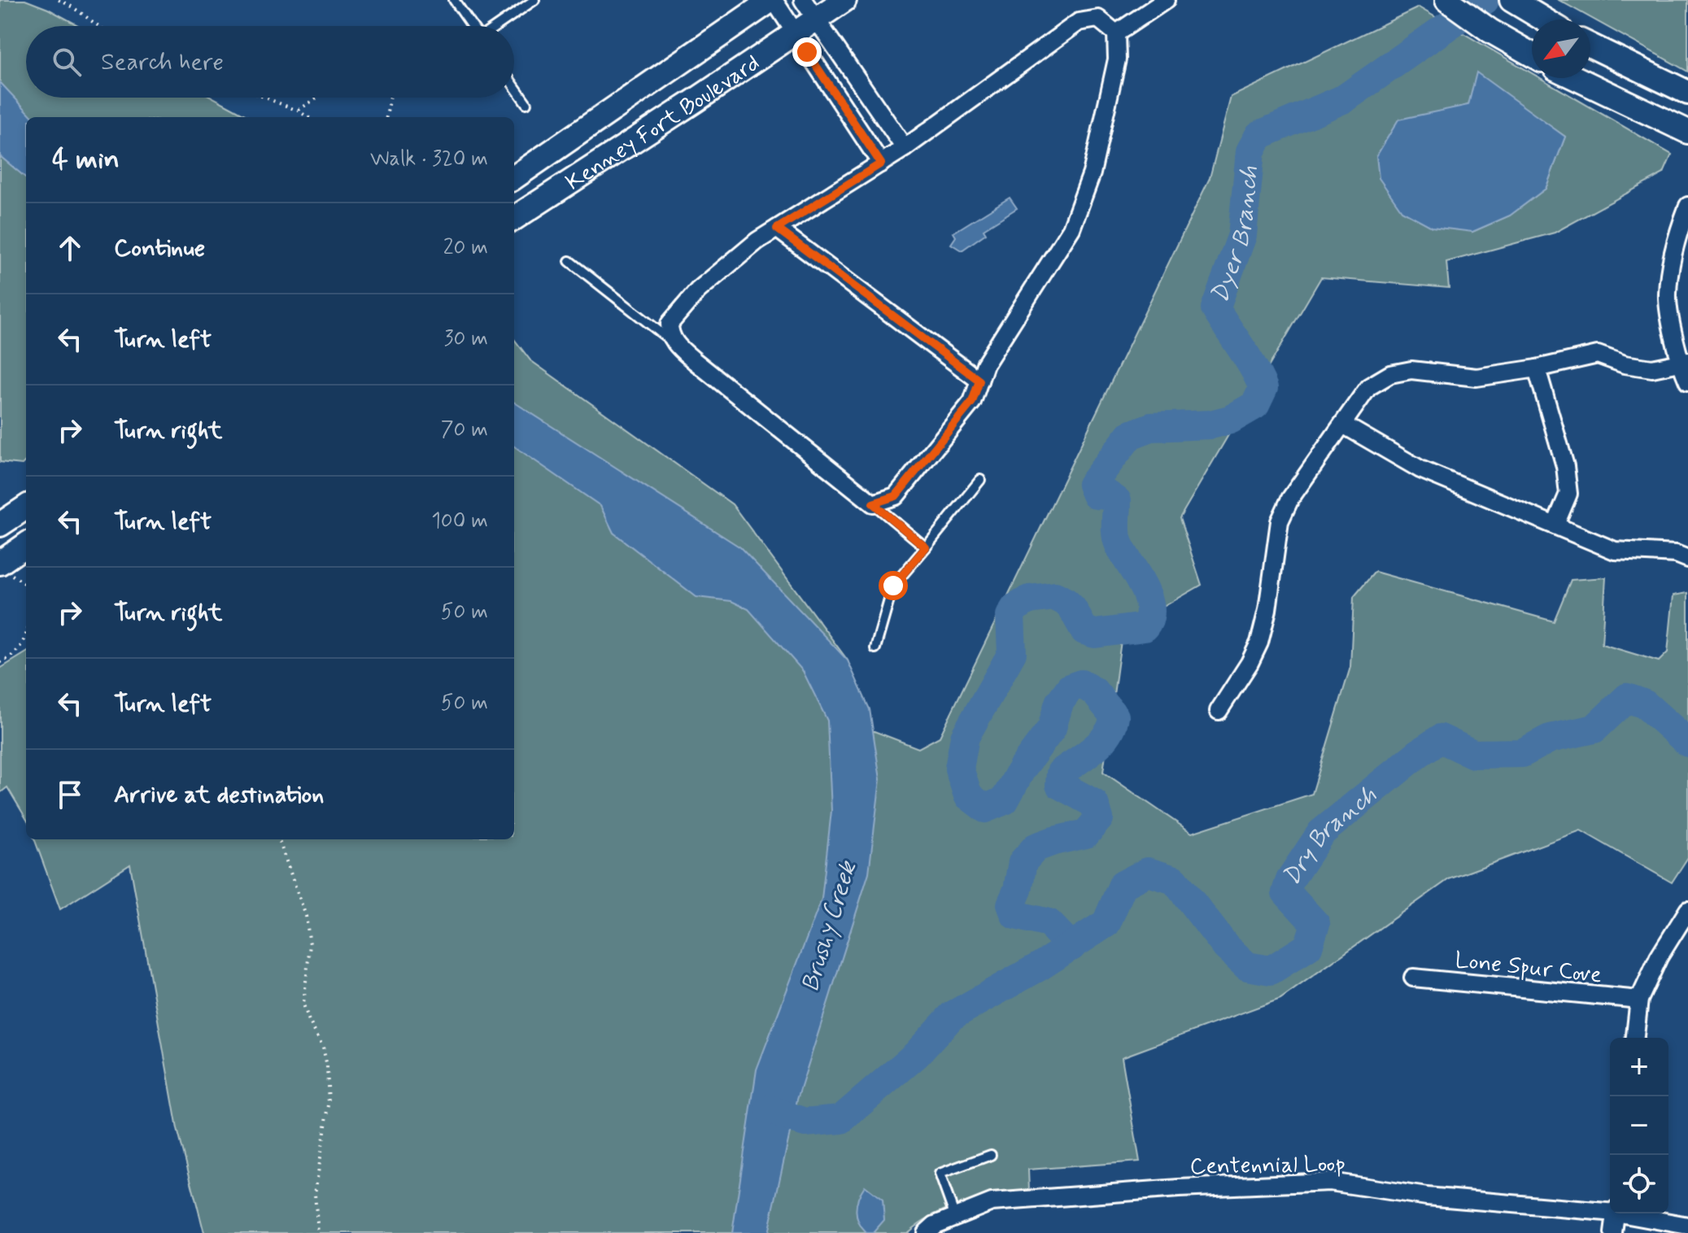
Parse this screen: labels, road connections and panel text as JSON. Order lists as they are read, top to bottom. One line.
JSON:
{"streets":{"main road":["Kenney Fort Boulevard"],"street":["Lone Spur Cove","Centennial Loop"]},"water":["Dyer Branch","Dry Branch","Brushy Creek"],"north":"bottom left","page":{"search":"Search here","heading":["4 min","Walk · 320 m"],"list":[["Continue","20 m"],["Turn left","30 m"],["Turn right","70 m"],["Turn left","100 m"],["Turn right","50 m"],["Turn left","50 m"],"Arrive at destination"],"map_buttons":["+","−"]}}
